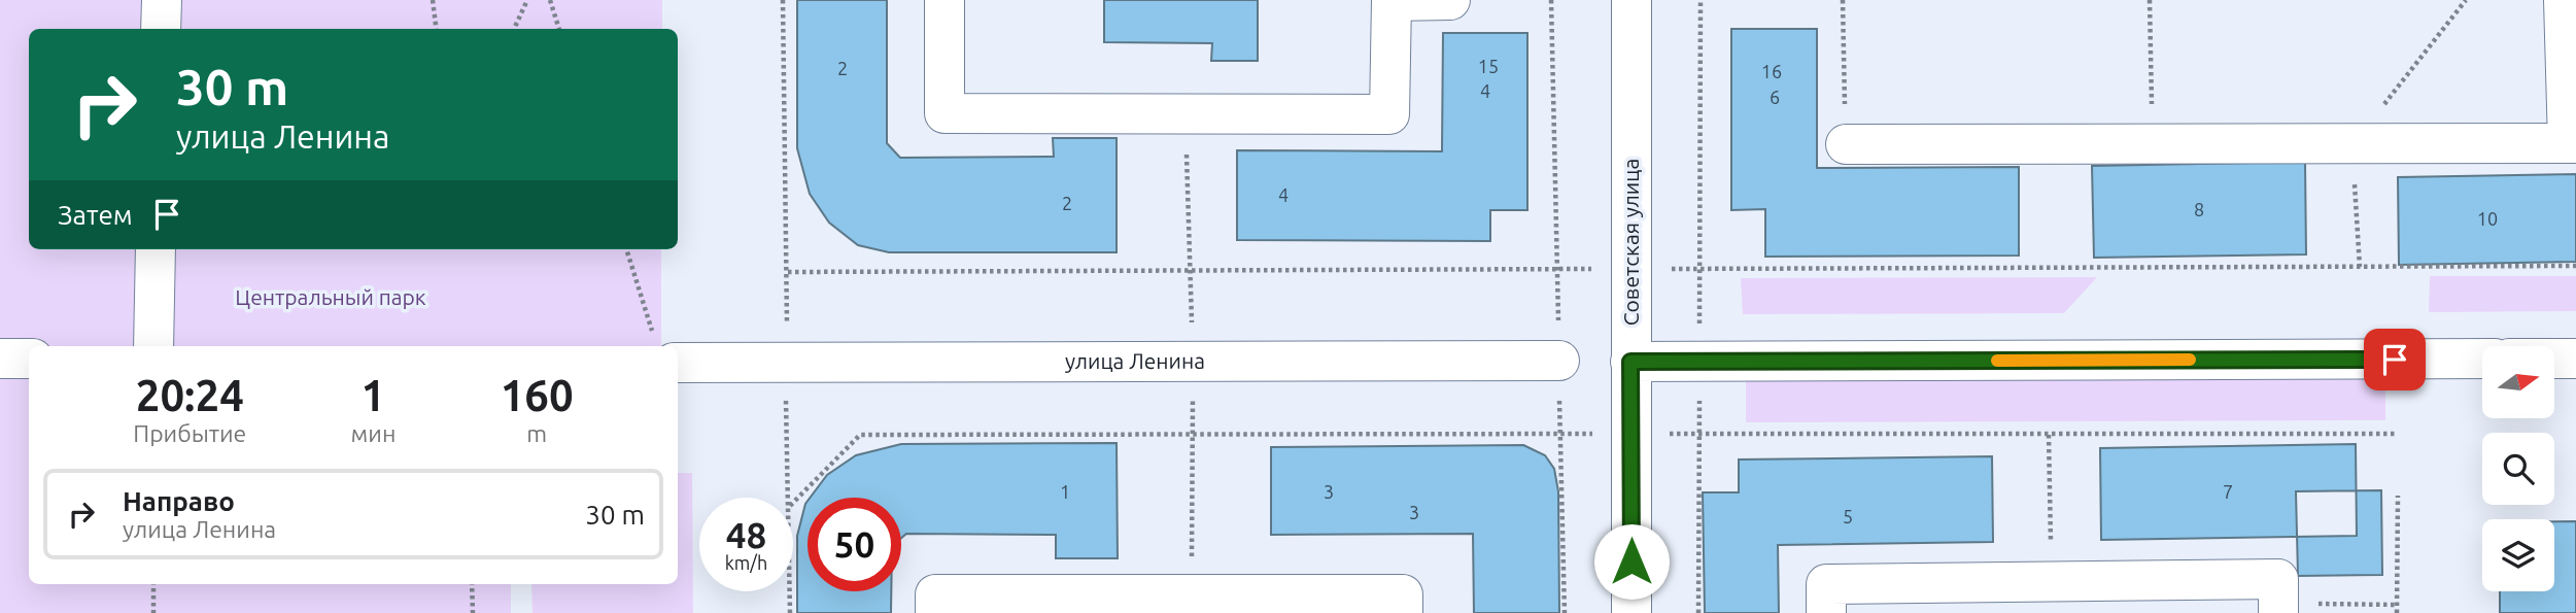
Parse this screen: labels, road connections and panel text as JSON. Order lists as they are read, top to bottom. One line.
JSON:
{"streets":{"main road":["Советская улица","улица Ленина"]},"parks":["Центральный парк"],"house_numbers":["15","2","16","4","6","4","2","8","10","1","3","7","3","5"],"north":"right","page":{"turn":["30 m","улица Ленина"],"then":"Затем","eta":["20:24","Прибытие","1","мин","160","m"],"list":[{"name":"Направо","note":"улица Ленина","value":"30 m"}],"speed":"48 km/h","limit":"50"}}
